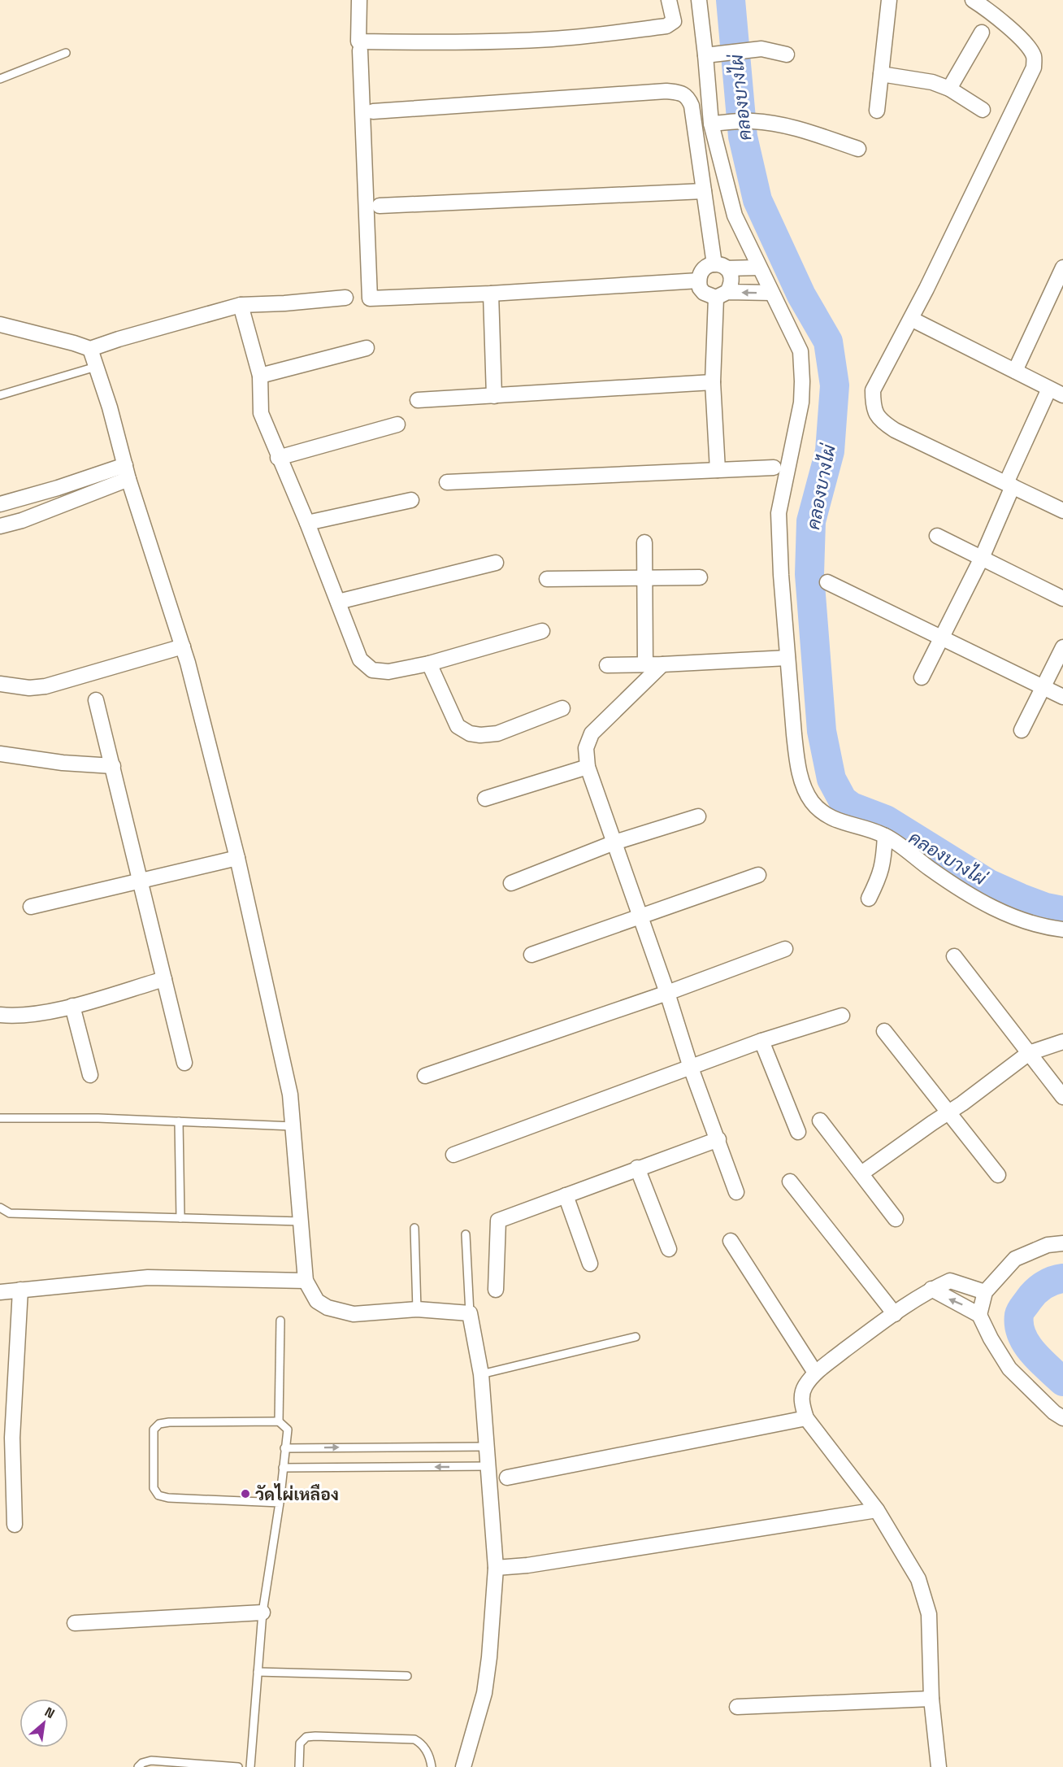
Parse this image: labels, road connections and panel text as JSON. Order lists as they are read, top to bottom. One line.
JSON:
{"water":["คลองบางไผ่"],"places":["วัดไผ่เหลือง"],"north":"top right"}
